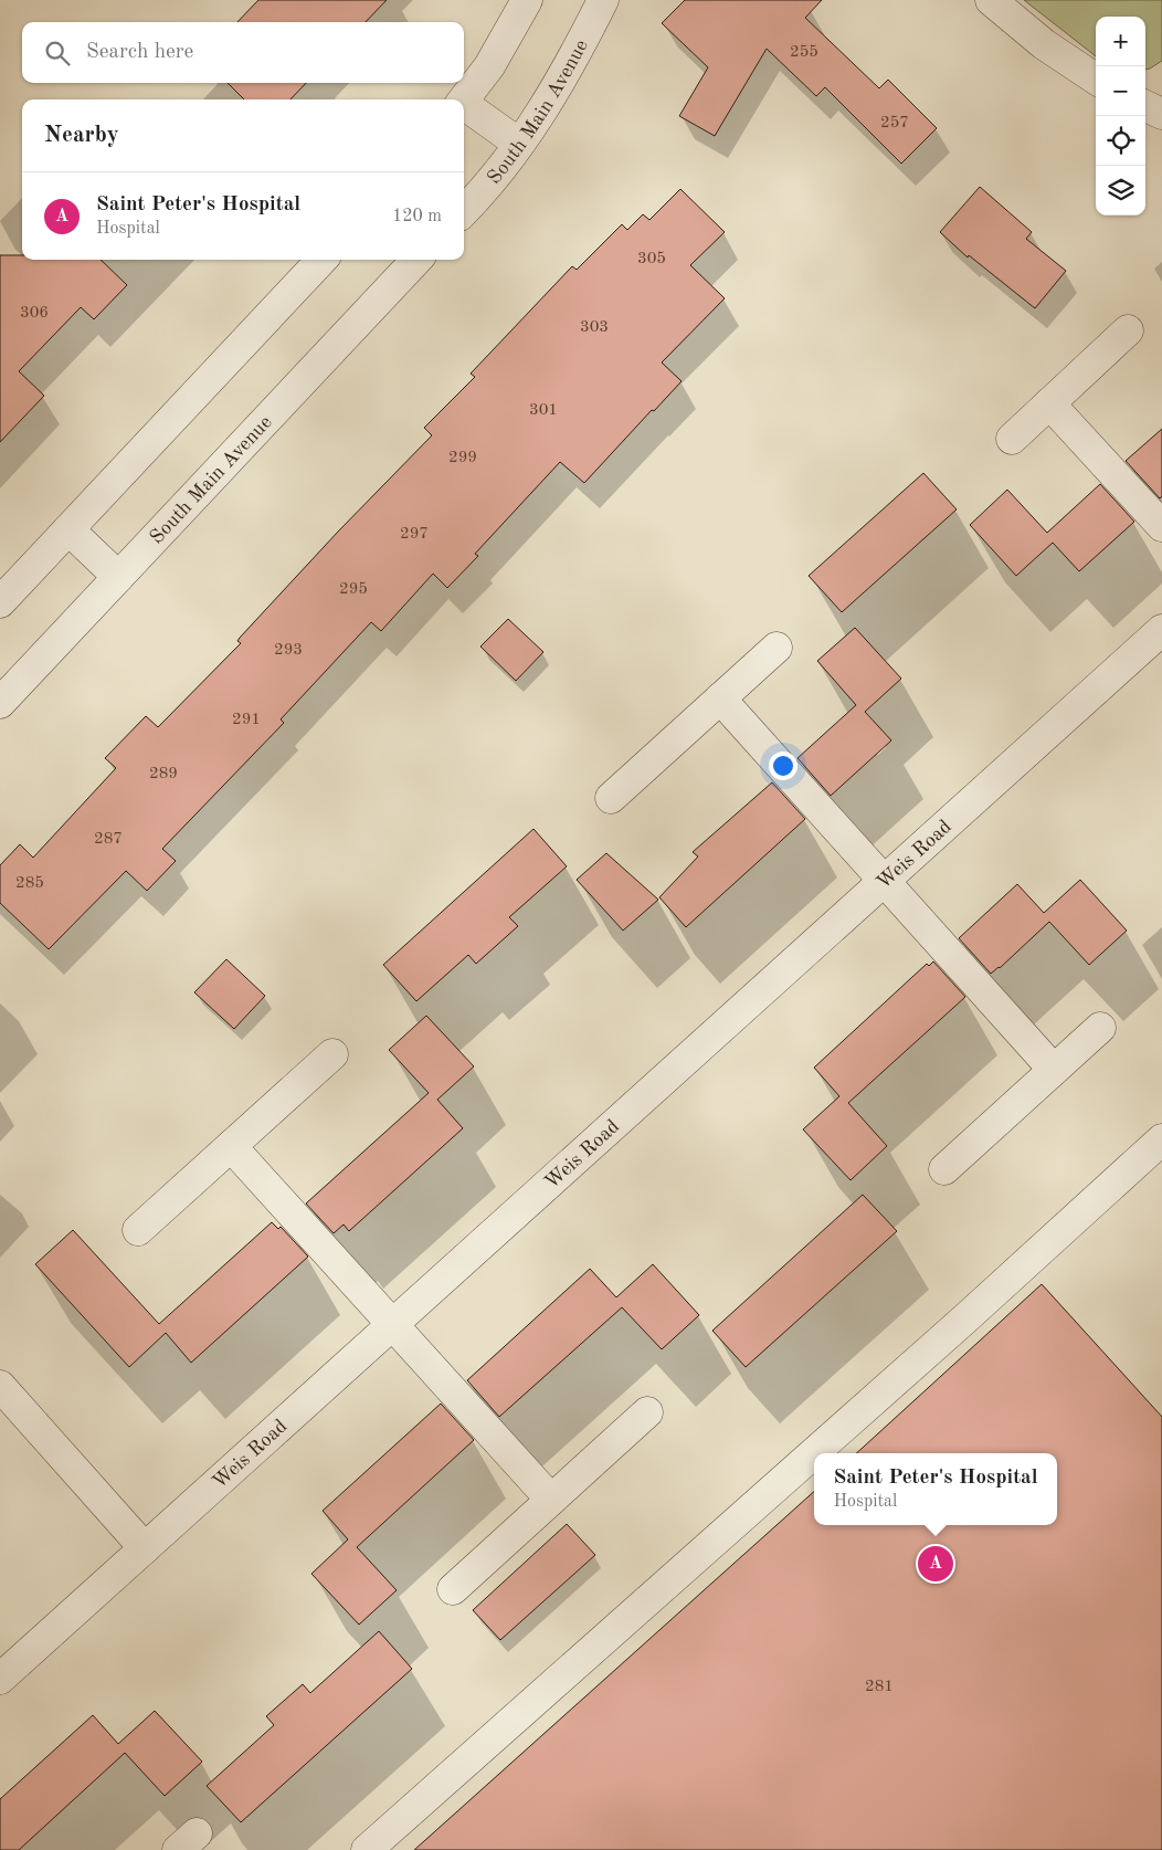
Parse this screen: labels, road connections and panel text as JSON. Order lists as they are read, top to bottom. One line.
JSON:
{"streets":{"street":["South Main Avenue","Weis Road"]},"house_numbers":["255","257","305","306","303","301","299","297","295","293","291","289","287","285","281"],"page":{"map_buttons":["+","−"],"search":"Search here","heading":"Nearby","list":[{"mark":"A","name":"Saint Peter's Hospital","note":"Hospital","value":"120 m"}],"popup":["Saint Peter's Hospital","Hospital"],"pins":"A"}}
